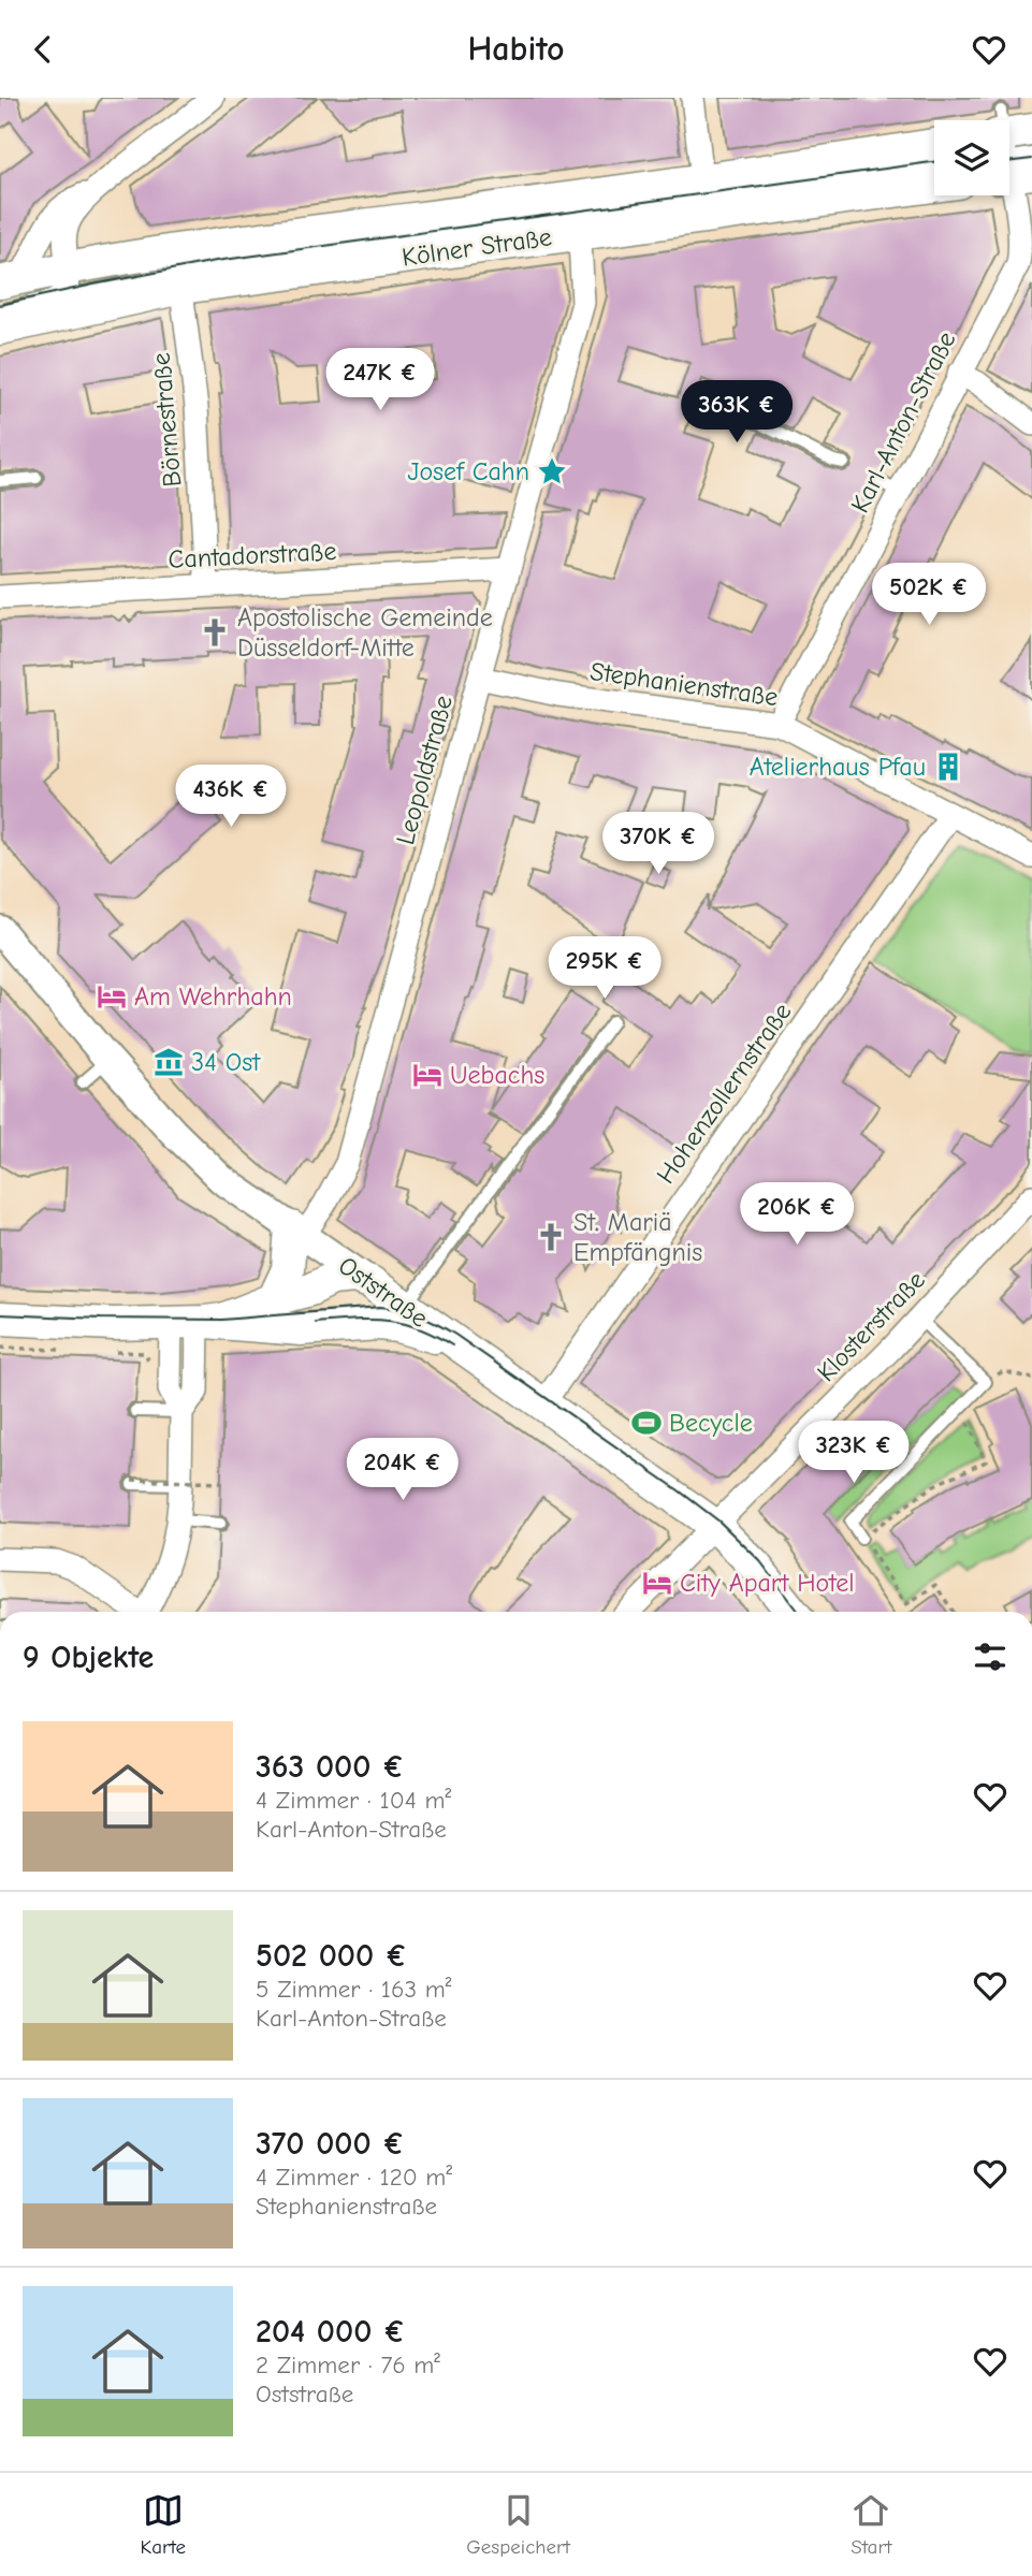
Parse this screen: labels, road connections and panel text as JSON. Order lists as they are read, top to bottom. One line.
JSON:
{"streets":{"main road":["Kölner Straße","Oststraße"],"street":["Börnestraße","Karl-Anton-Straße","Cantadorstraße","Stephanienstraße","Leopoldstraße","Hohenzollernstraße","Klosterstraße"]},"crossings":[["Kölner Straße","Börnestraße"],["Kölner Straße","Leopoldstraße"],["Börnestraße","Cantadorstraße"],["Karl-Anton-Straße","Stephanienstraße"],["Cantadorstraße","Leopoldstraße"],["Stephanienstraße","Leopoldstraße"],["Stephanienstraße","Hohenzollernstraße"],["Leopoldstraße","Oststraße"],["Hohenzollernstraße","Oststraße"],["Oststraße","Klosterstraße"]],"places":{"place":["Josef Cahn"],"church":["Apostolische Gemeinde Düsseldorf-Mitte","St. Mariä Empfängnis"],"building":["Atelierhaus Pfau"],"hotel":["Am Wehrhahn","Uebachs","City Apart Hotel"],"museum":["34 Ost"],"sports":["Becycle"]},"page":{"header":"Habito","price":["247K €","363K €","502K €","436K €","370K €","295K €","206K €","323K €","204K €"],"heading":"9 Objekte","list":[{"name":"363 000 €","note":"4 Zimmer · 104 m² · Karl-Anton-Straße"},{"name":"502 000 €","note":"5 Zimmer · 163 m² · Karl-Anton-Straße"},{"name":"370 000 €","note":"4 Zimmer · 120 m² · Stephanienstraße"},{"name":"204 000 €","note":"2 Zimmer · 76 m² · Oststraße"}],"tabs":["Karte","Gespeichert","Start"]}}
